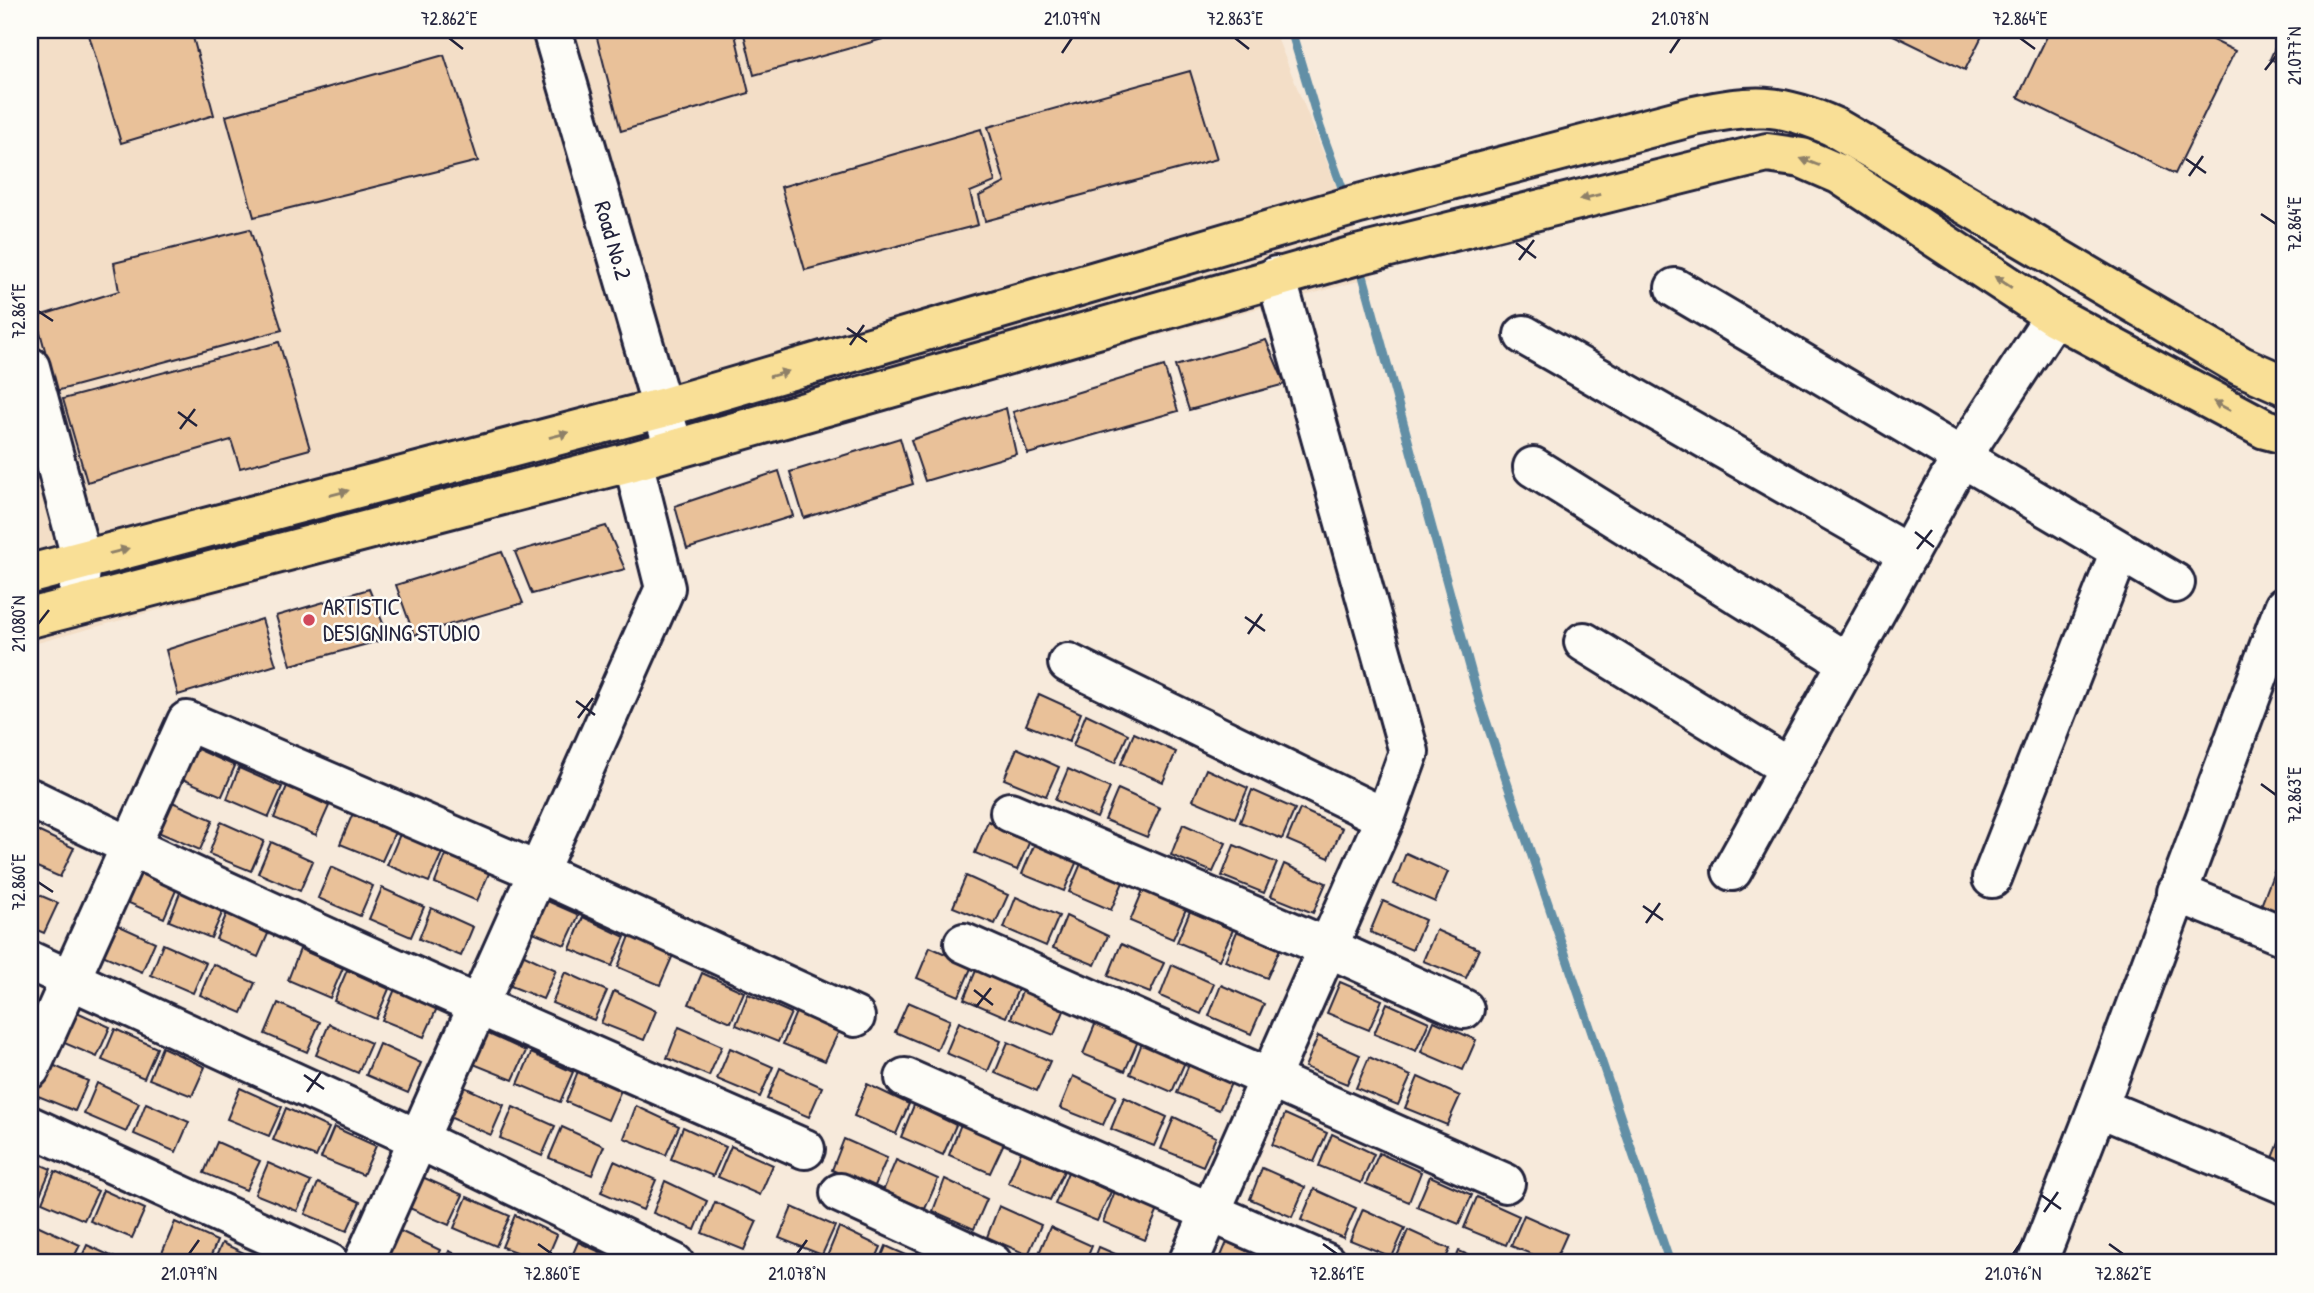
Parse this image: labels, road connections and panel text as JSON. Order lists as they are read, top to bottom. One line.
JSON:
{"streets":{"street":["Road No.2"]},"places":["ARTISTIC DESIGNING STUDIO"],"coordinates":["72.862°E","21.079°N","72.863°E","21.078°N","72.864°E","21.077°N","72.861°E","21.080°N","72.860°E","21.076°N"]}
